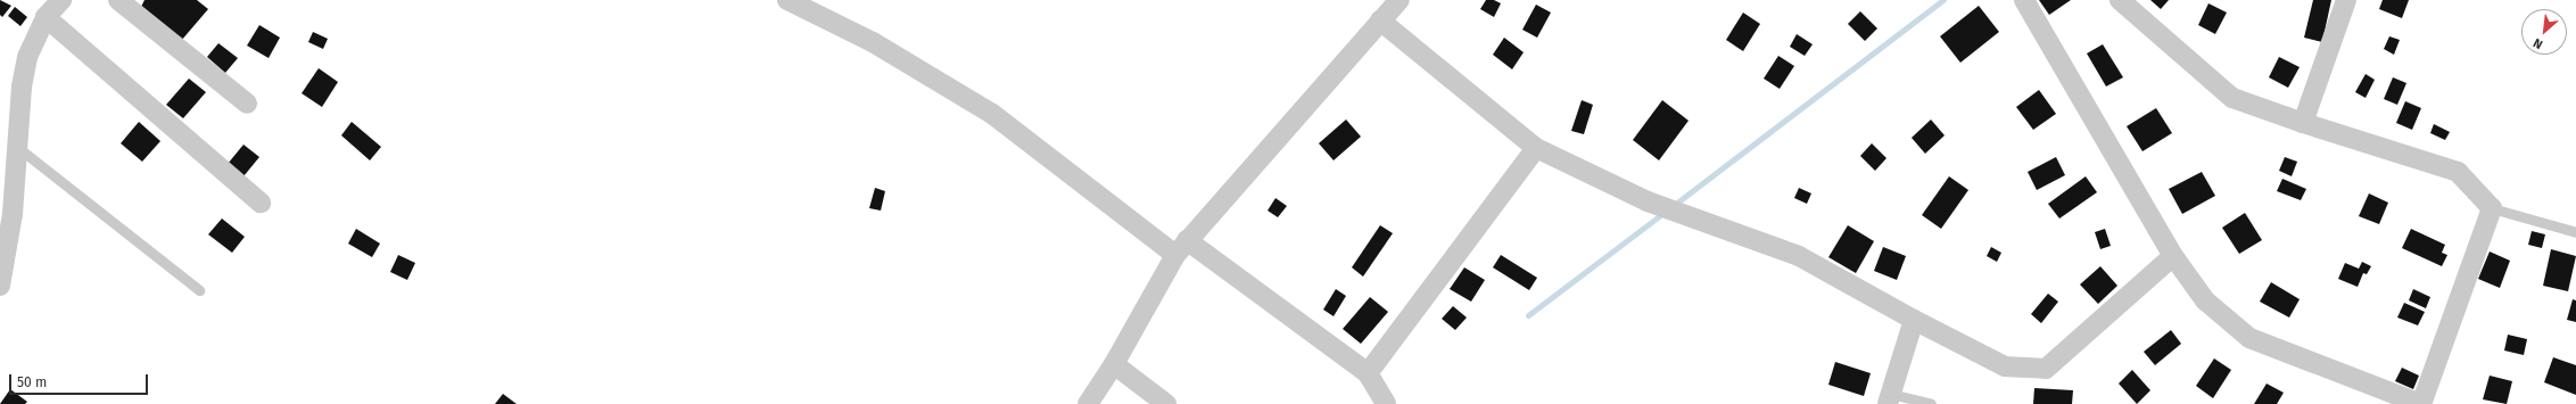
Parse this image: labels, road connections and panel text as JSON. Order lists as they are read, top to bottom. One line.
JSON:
{"scale_bar":"50 m","north":"bottom left"}
